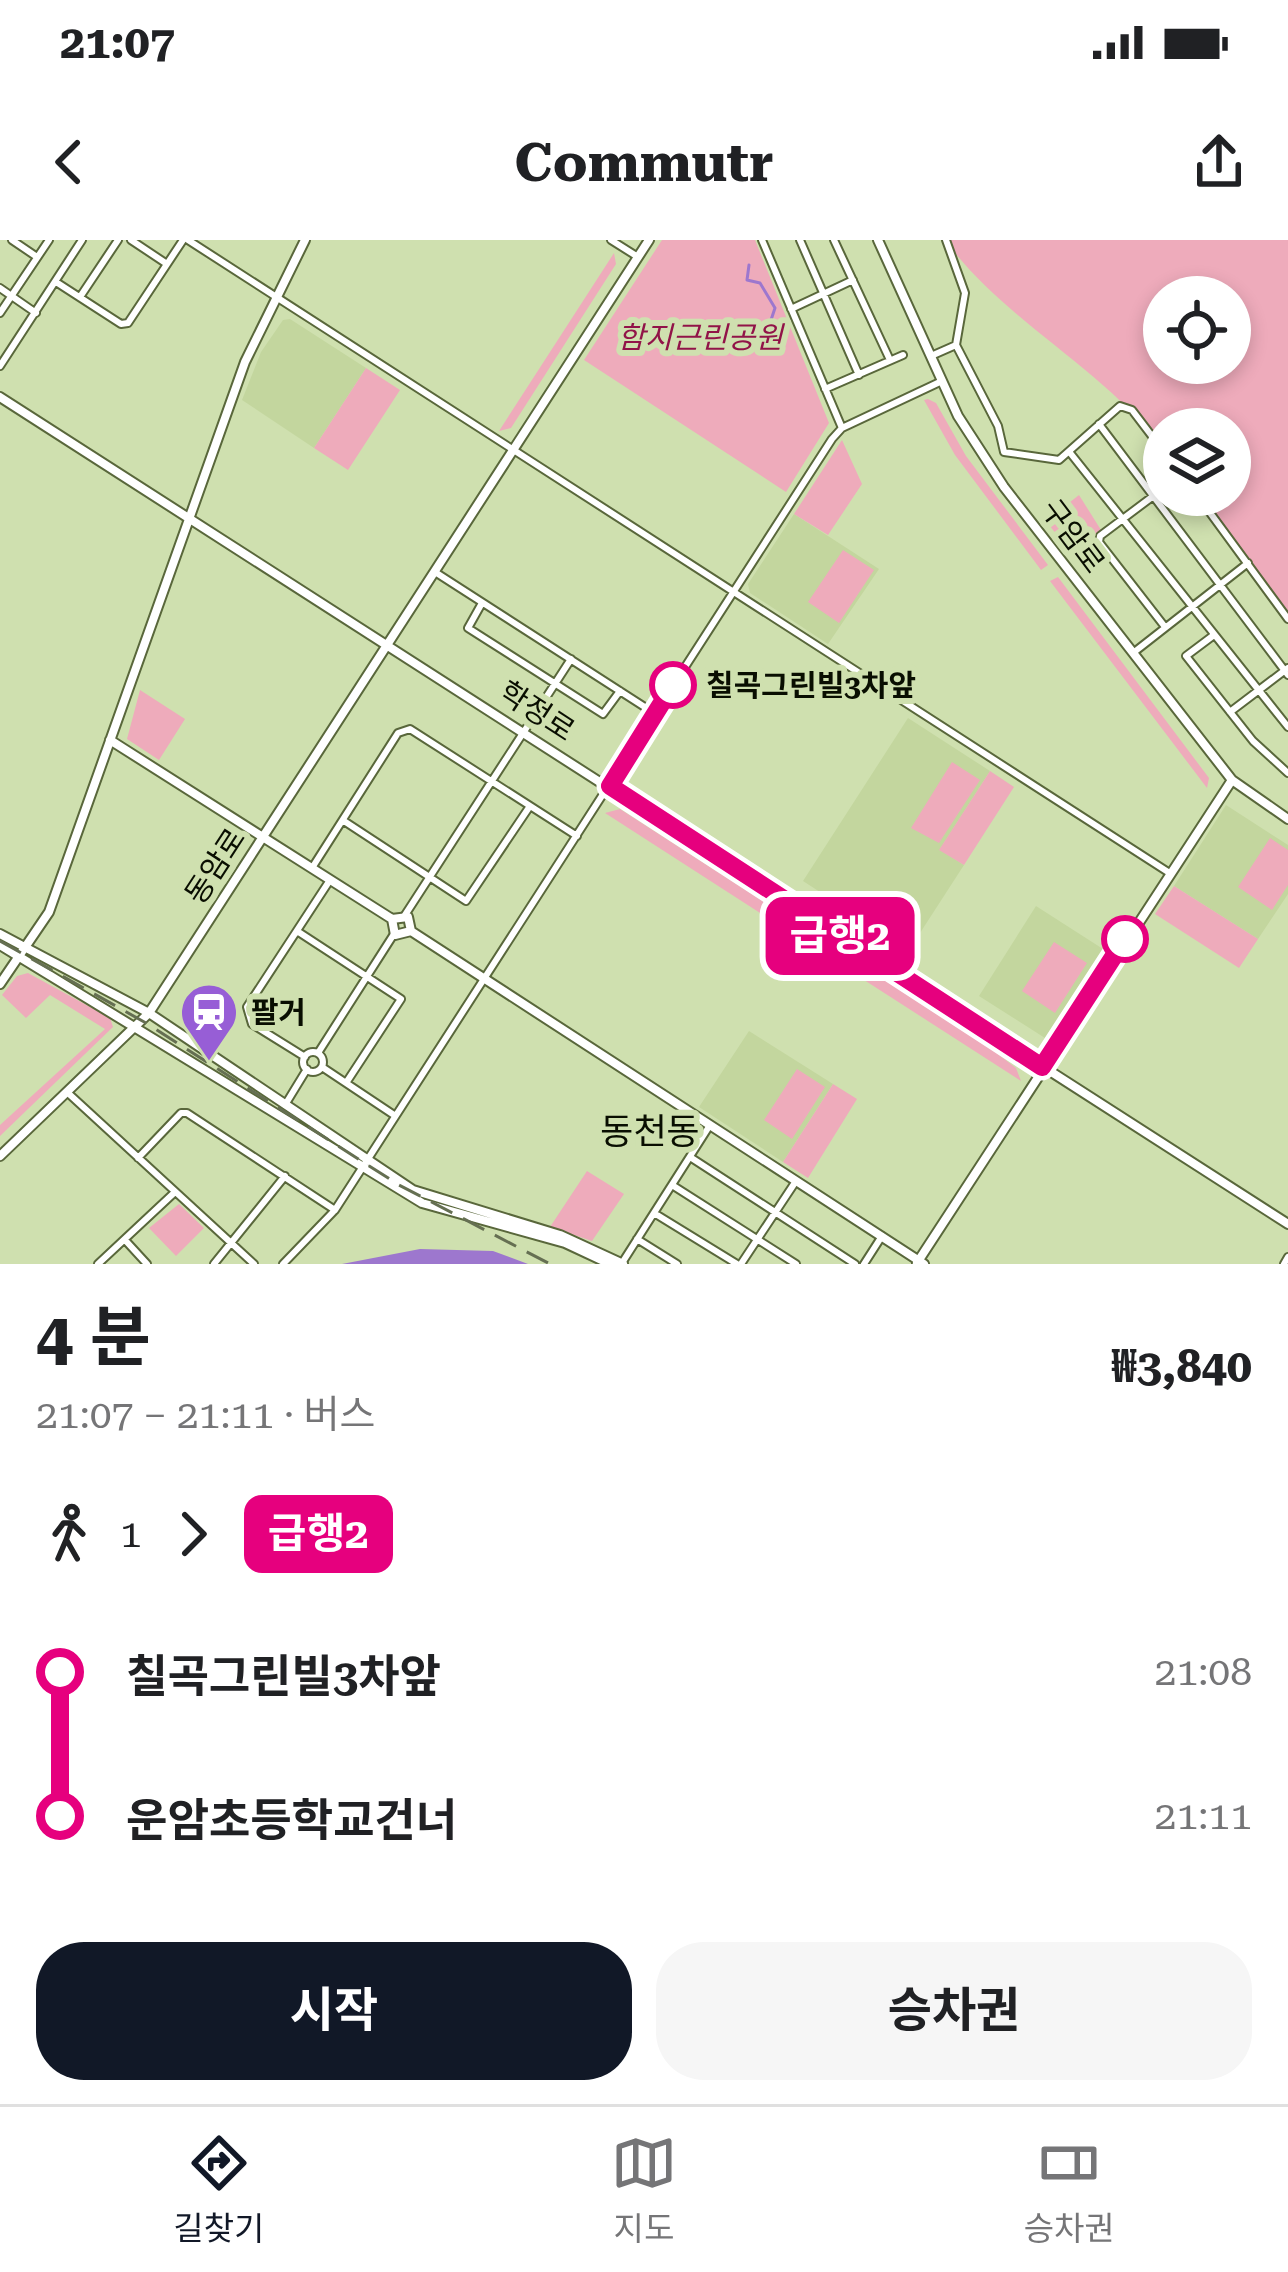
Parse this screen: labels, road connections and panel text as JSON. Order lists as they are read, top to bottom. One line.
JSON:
{"streets":{"main road":["구암로","학정로","동암로"]},"crossings":[["학정로","동암로"]],"districts":["동천동"],"parks":["함지근린공원"],"places":{"other":["칠곡그린빌3차앞"],"station":["팔거"]},"lines":["bus line 급행2"],"page":{"status":"21:07","header":"Commutr","on_map":"급행2","heading":["4 분","21:07 – 21:11 · 버스","₩3,840"],"legs":["1","급행2"],"list":[{"name":"칠곡그린빌3차앞","value":"21:08"},{"name":"운암초등학교건너","value":"21:11"}],"buttons":["시작","승차권"],"tabs":["길찾기","지도","승차권"]}}
